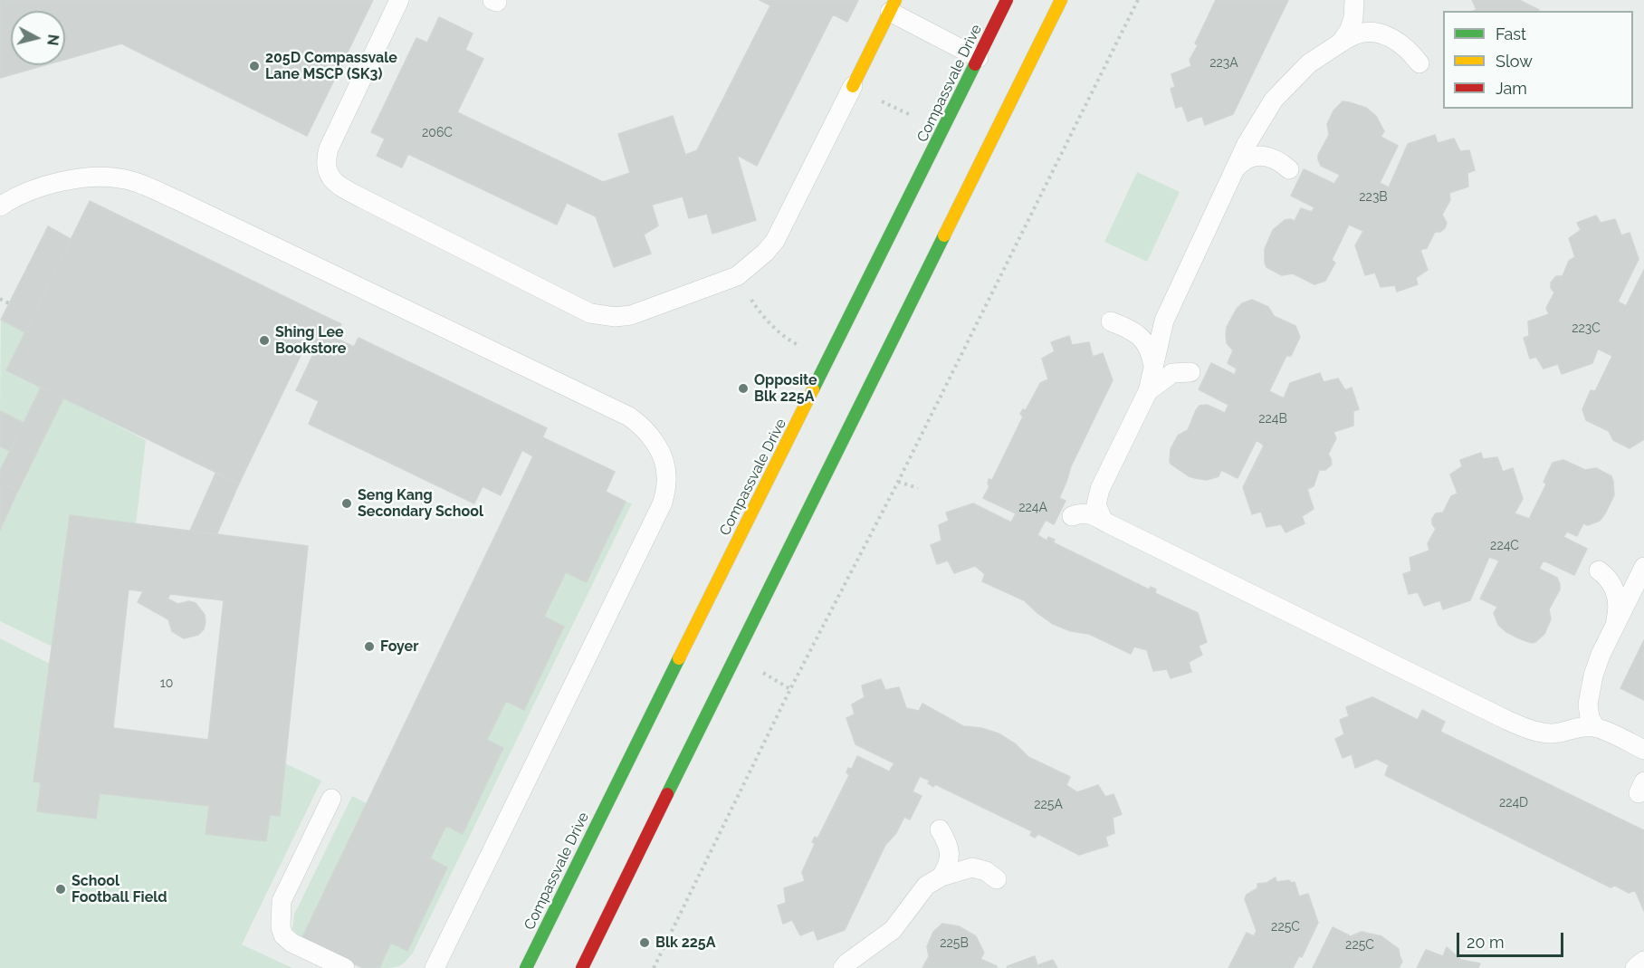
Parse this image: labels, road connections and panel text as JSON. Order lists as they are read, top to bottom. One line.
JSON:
{"streets":{"street":["Compassvale Drive"]},"places":["205D Compassvale Lane MSCP (SK3)","Shing Lee Bookstore","Opposite Blk 225A","Seng Kang Secondary School","Foyer","School Football Field","Blk 225A"],"house_numbers":["223A","206C","223B","223C","224B","224A","224C","10","224D","225A","225C","225B","225C"],"legend":["Fast","Slow","Jam"],"scale_bar":"20 m","north":"right"}
